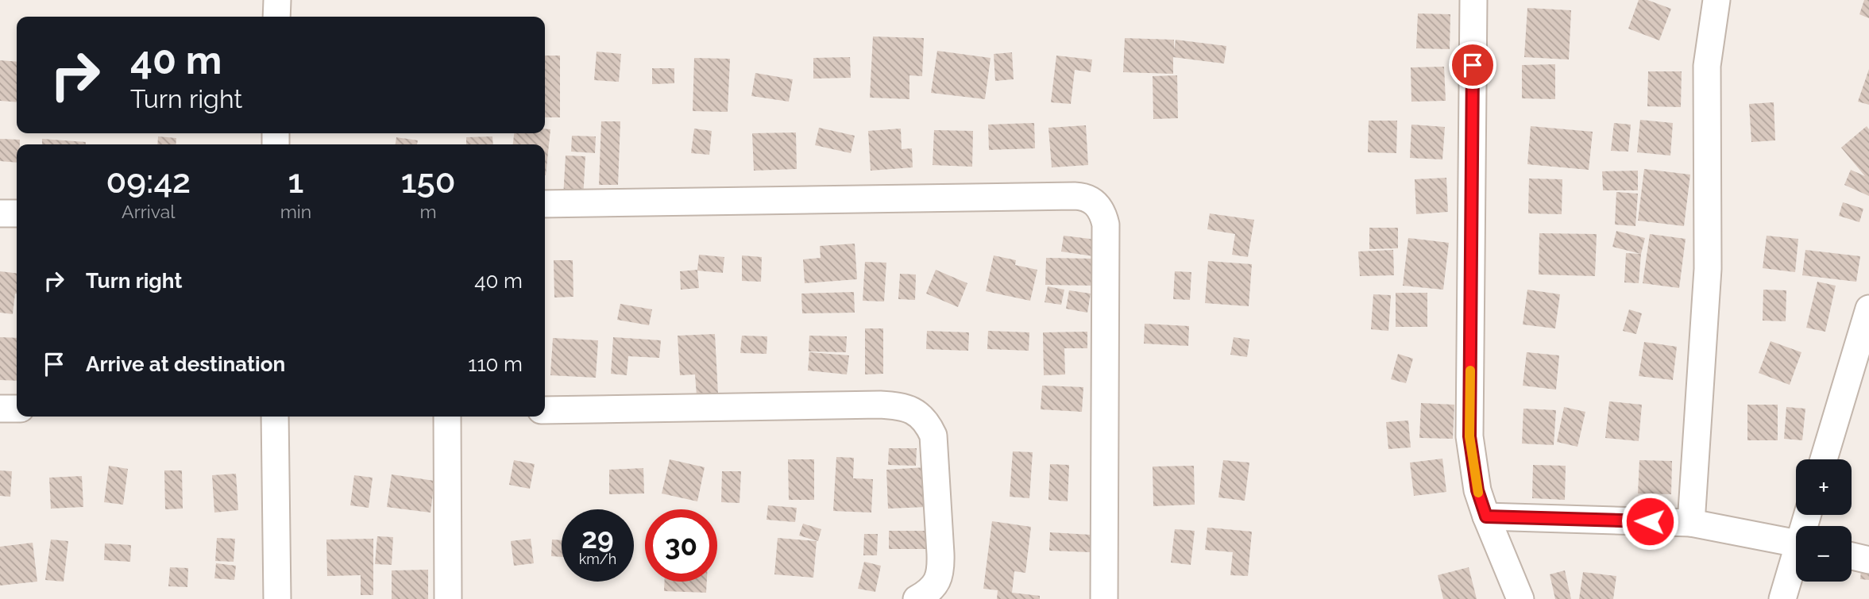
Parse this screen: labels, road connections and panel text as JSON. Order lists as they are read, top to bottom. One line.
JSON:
{"page":{"turn":["40 m","Turn right"],"eta":["09:42","Arrival","1","min","150","m"],"list":[{"name":"Turn right","value":"40 m"},{"name":"Arrive at destination","value":"110 m"}],"map_buttons":["+","−"],"speed":"29 km/h","limit":"30"}}
